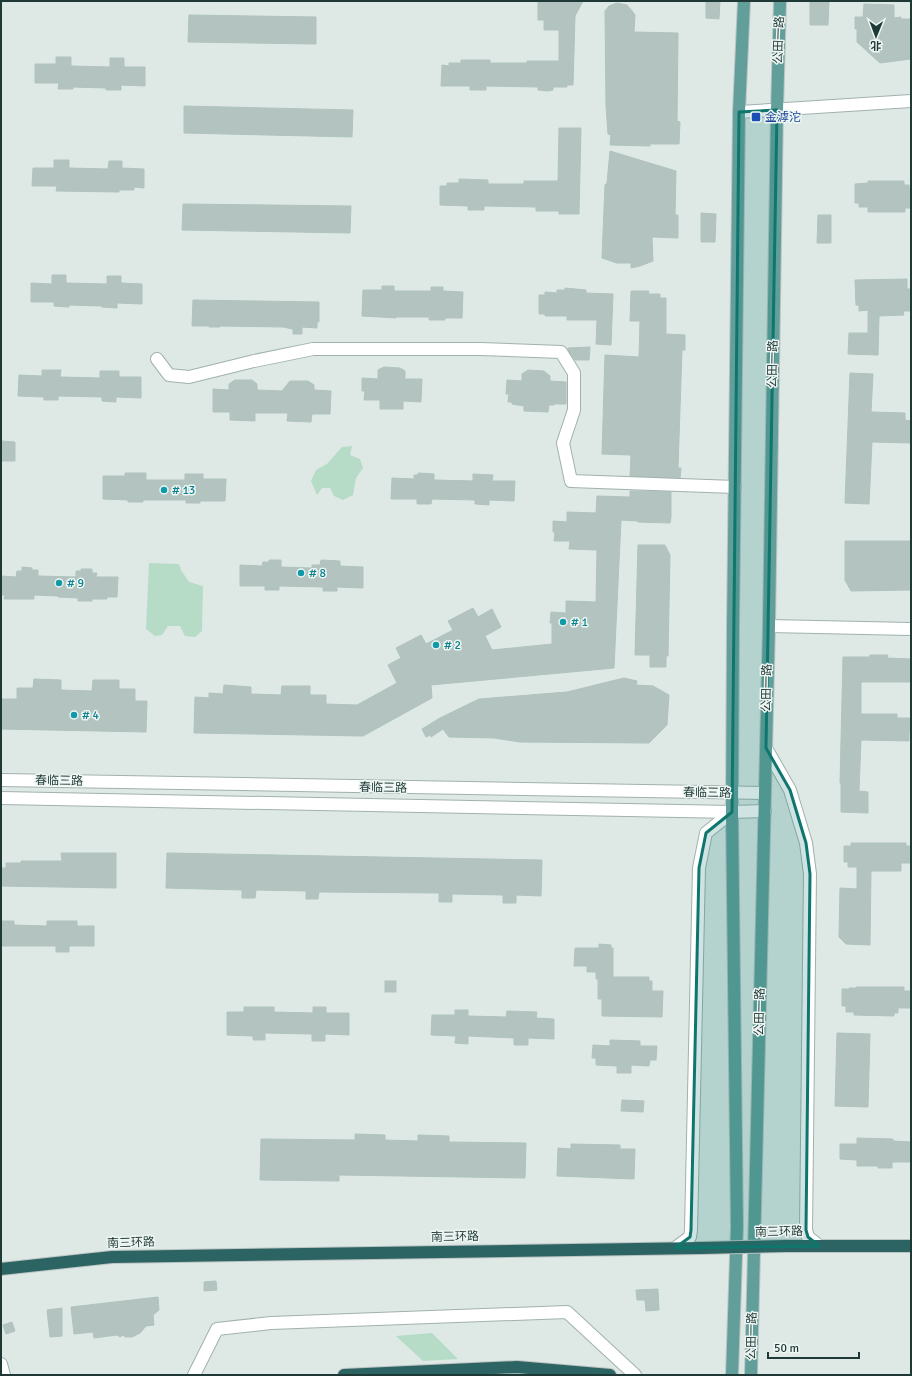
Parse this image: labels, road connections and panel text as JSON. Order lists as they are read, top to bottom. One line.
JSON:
{"streets":{"highway":["南三环路"],"main road":["公田一路"],"street":["春临三路"]},"crossings":[["公田一路","春临三路"]],"places":{"transit":["金滹沱"],"other":["# 13","# 8","# 9","# 1","# 2","# 4"]},"scale_bar":"50 m","north":"bottom"}
